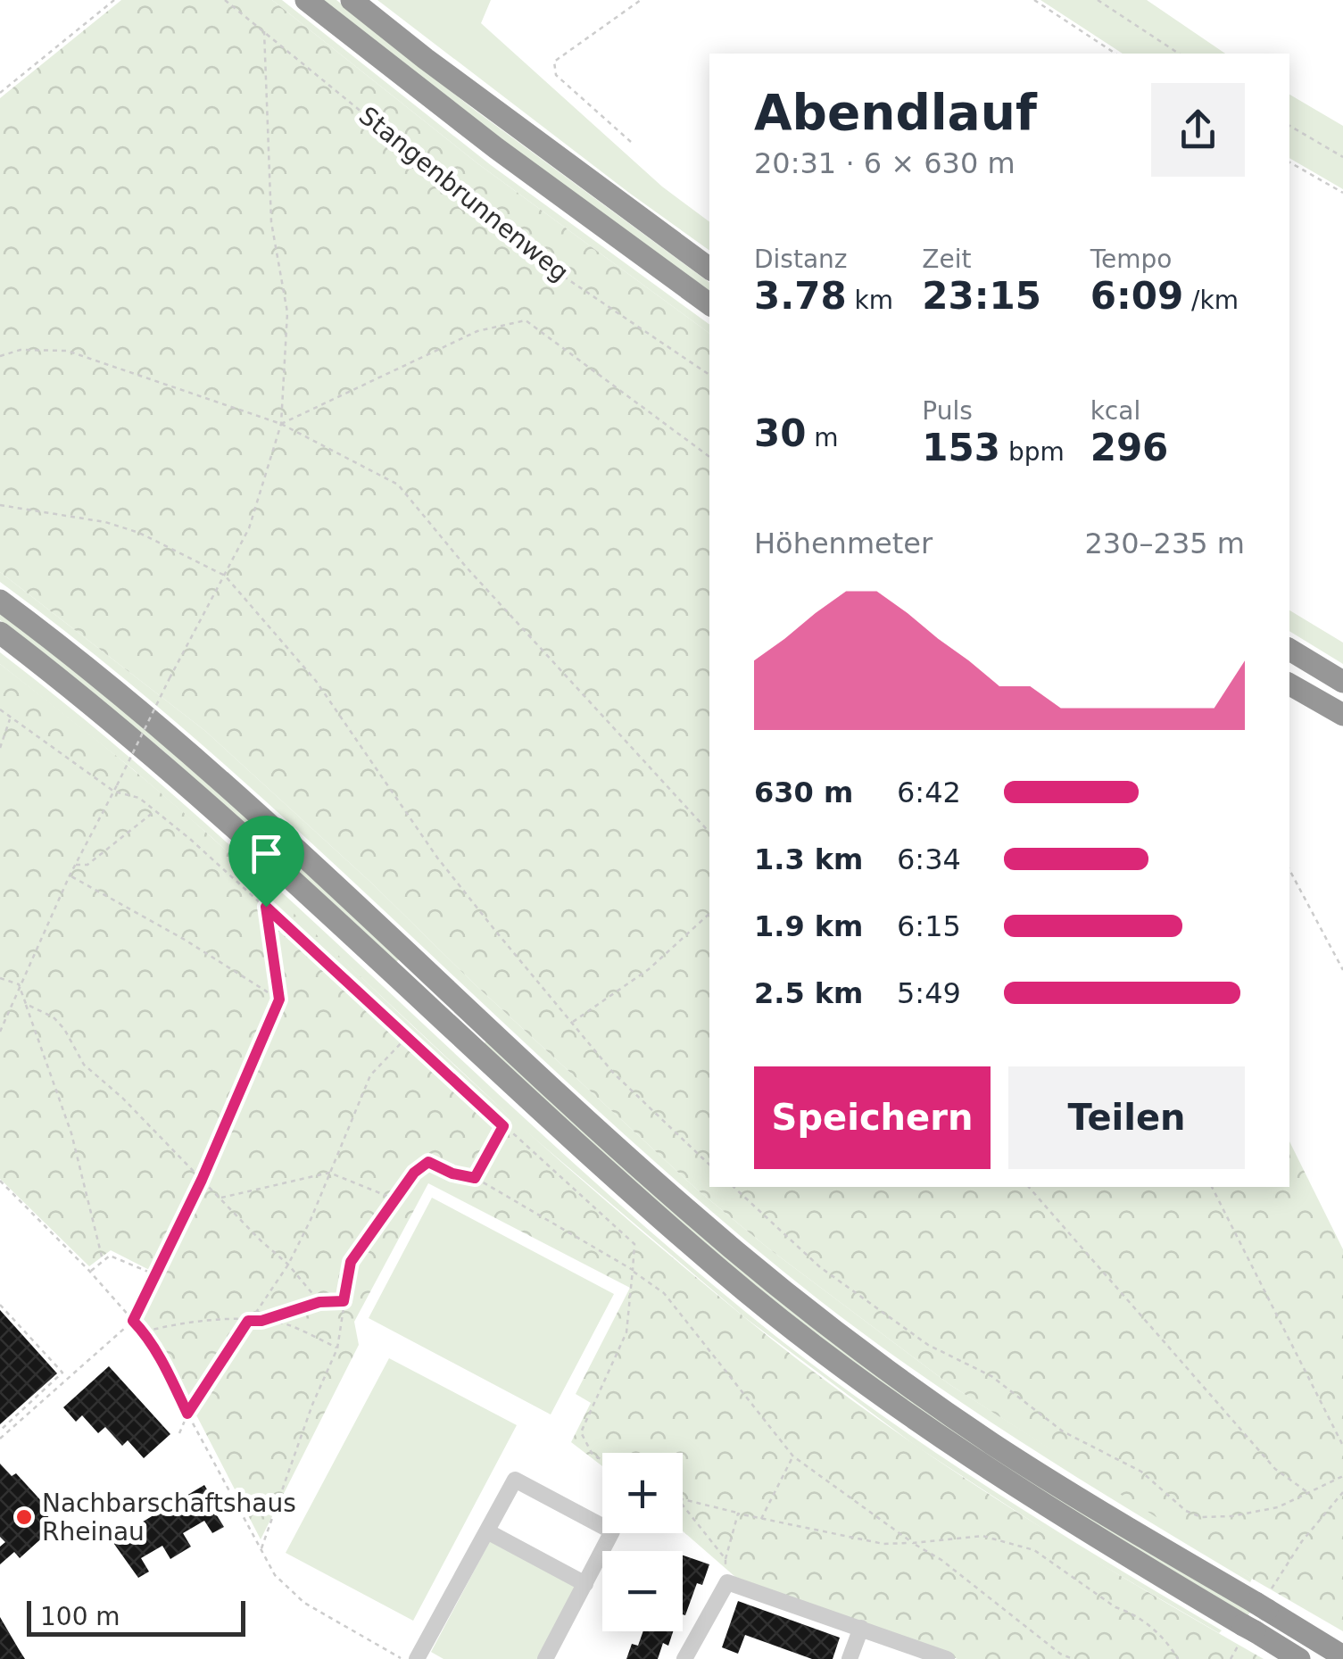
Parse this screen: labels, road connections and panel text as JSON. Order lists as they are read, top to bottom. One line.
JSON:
{"streets":{"path":["Stangenbrunnenweg"]},"places":["Nachbarschaftshaus Rheinau"],"scale_bar":"100 m","page":{"heading":["Abendlauf","20:31 · 6 × 630 m"],"stats":[["Distanz","3.78 km"],["Zeit","23:15"],["Tempo","6:09 /km"],["30 m"],["Puls","153 bpm"],["kcal","296"]],"chart":["Höhenmeter","230–235 m"],"list":[{"name":"630 m","note":"6:42"},{"name":"1.3 km","note":"6:34"},{"name":"1.9 km","note":"6:15"},{"name":"2.5 km","note":"5:49"}],"buttons":["Speichern","Teilen"],"map_buttons":["+","−"],"scale":"100 m"}}
